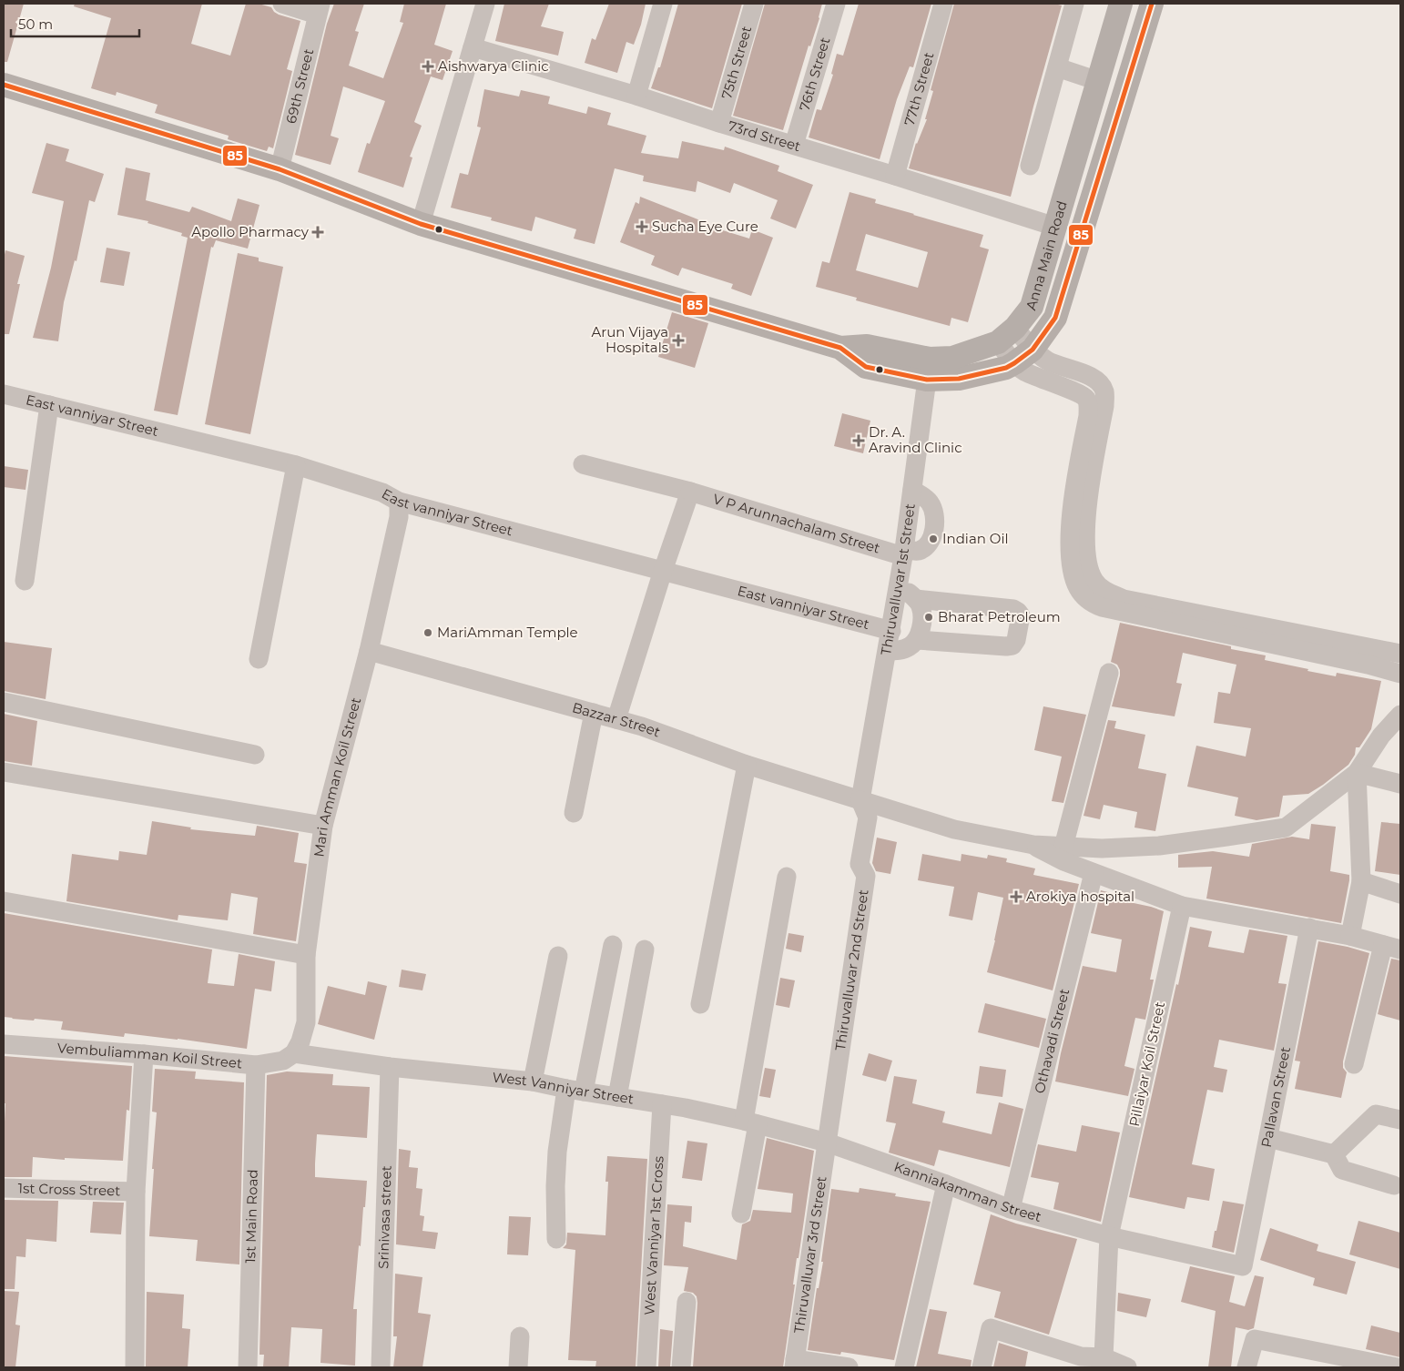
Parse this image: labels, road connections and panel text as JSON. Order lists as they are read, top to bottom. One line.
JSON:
{"streets":{"main road":["Anna Main Road"],"street":["75th Street","76th Street","69th Street","77th Street","73rd Street","East vanniyar Street","V P Arunnachalam Street","Thiruvalluvar 1st Street","Bazzar Street","Mari Amman Koil Street","Thiruvalluvar 2nd Street","Othavadi Street","Vembuliamman Koil Street","Pillaiyar Koil Street","West Vanniyar Street","Pallavan Street","1st Cross Street","Kanniakamman Street","1st Main Road","Srinivasa street","West Vanniyar 1st Cross","Thiruvalluvar 3rd Street"]},"crossings":[["75th Street","73rd Street"],["76th Street","73rd Street"],["77th Street","73rd Street"],["73rd Street","Anna Main Road"],["Anna Main Road","Thiruvalluvar 1st Street"],["East vanniyar Street","Thiruvalluvar 1st Street"],["East vanniyar Street","Mari Amman Koil Street"],["V P Arunnachalam Street","Thiruvalluvar 1st Street"],["Thiruvalluvar 1st Street","Bazzar Street"],["Thiruvalluvar 1st Street","Thiruvalluvar 2nd Street"],["Bazzar Street","Mari Amman Koil Street"],["Bazzar Street","Thiruvalluvar 2nd Street"],["Mari Amman Koil Street","Vembuliamman Koil Street"],["Mari Amman Koil Street","West Vanniyar Street"],["Thiruvalluvar 2nd Street","West Vanniyar Street"],["Thiruvalluvar 2nd Street","Kanniakamman Street"],["Thiruvalluvar 2nd Street","Thiruvalluvar 3rd Street"],["Othavadi Street","Kanniakamman Street"],["Vembuliamman Koil Street","West Vanniyar Street"],["Vembuliamman Koil Street","1st Main Road"],["Pillaiyar Koil Street","Kanniakamman Street"],["West Vanniyar Street","Kanniakamman Street"],["West Vanniyar Street","Srinivasa street"],["West Vanniyar Street","West Vanniyar 1st Cross"],["West Vanniyar Street","Thiruvalluvar 3rd Street"],["Pallavan Street","Kanniakamman Street"],["Kanniakamman Street","Thiruvalluvar 3rd Street"]],"places":{"health":["Aishwarya Clinic","Sucha Eye Cure","Apollo Pharmacy","Arun Vijaya Hospitals","Dr. A. Aravind Clinic","Arokiya hospital"],"other":["Indian Oil","Bharat Petroleum","MariAmman Temple"]},"lines":["transit line 85"],"scale_bar":"50 m"}
